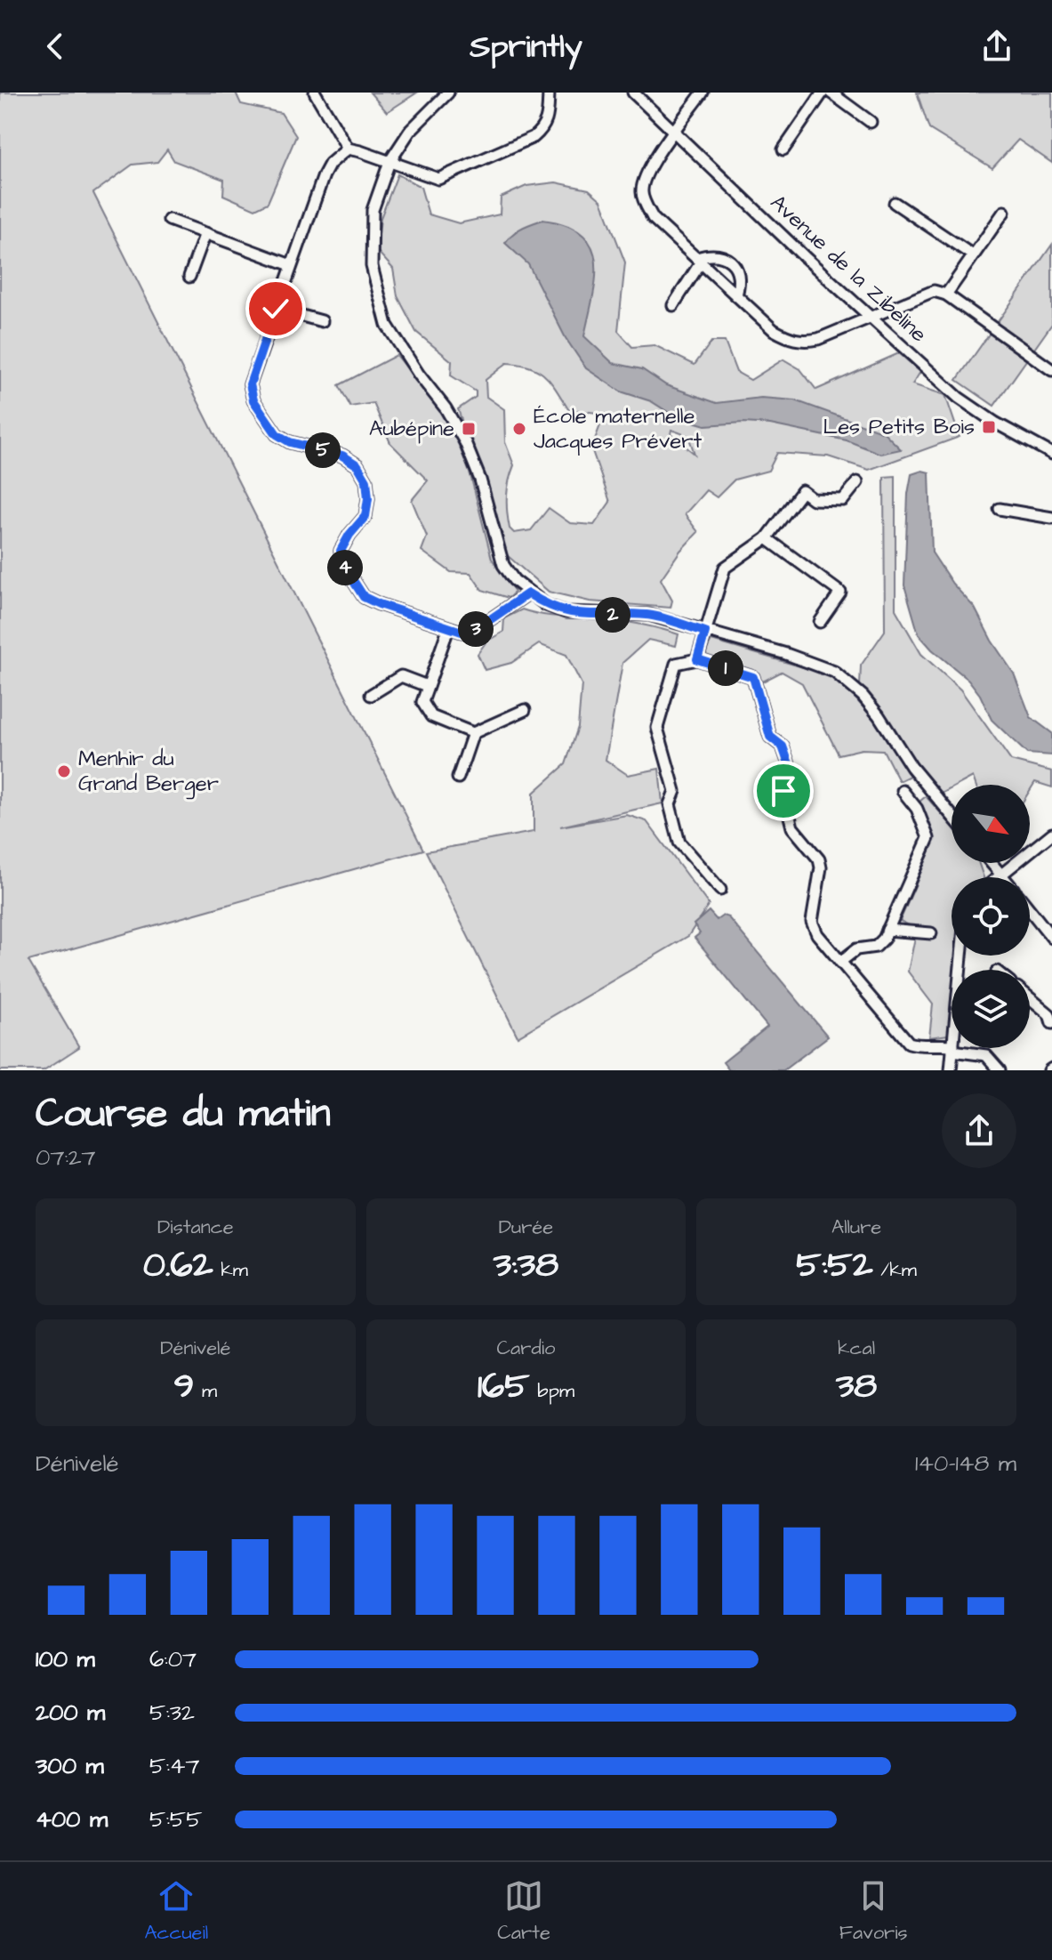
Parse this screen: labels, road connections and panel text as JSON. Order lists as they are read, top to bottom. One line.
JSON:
{"streets":{"street":["Avenue de la Zibeline"]},"places":{"transit":["Les Petits Bois","Aubépine"],"other":["École maternelle Jacques Prévert","Menhir du Grand Berger"]},"north":"bottom right","page":{"header":"Sprintly","pins":["5","4","2","3","1"],"heading":["Course du matin","07:27"],"stats":[["Distance","0.62 km"],["Durée","3:38"],["Allure","5:52 /km"],["Dénivelé","9 m"],["Cardio","165 bpm"],["kcal","38"]],"chart":["Dénivelé","140–148 m"],"list":[{"name":"100 m","note":"6:07"},{"name":"200 m","note":"5:32"},{"name":"300 m","note":"5:47"},{"name":"400 m","note":"5:55"}],"tabs":["Accueil","Carte","Favoris"]}}
